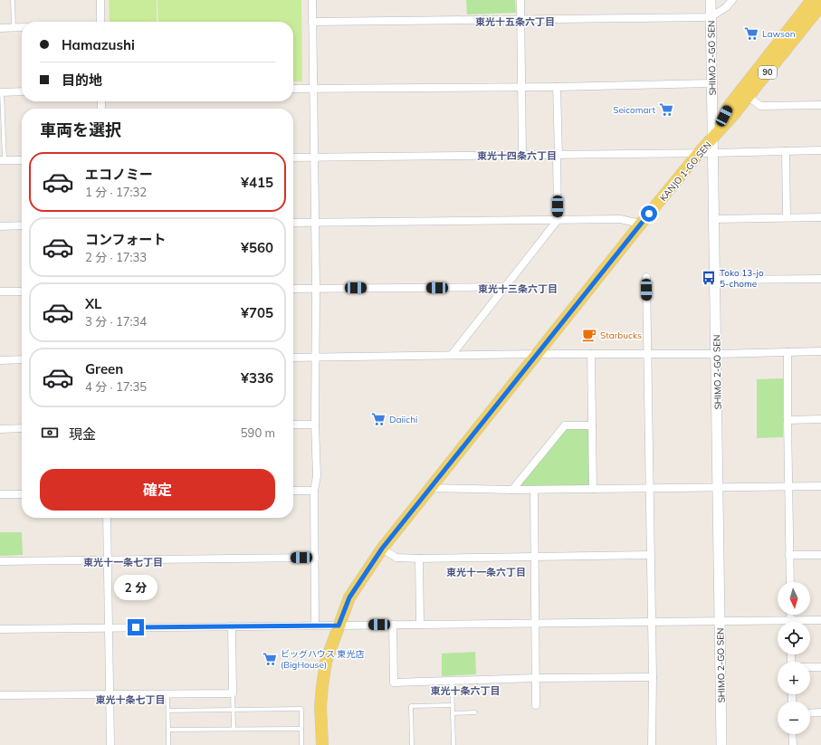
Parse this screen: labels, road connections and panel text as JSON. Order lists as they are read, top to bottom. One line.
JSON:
{"streets":{"main road":["90","KANJO 1-GO SEN"],"street":["SHIMO 2-GO SEN"]},"crossings":[["SHIMO 2-GO SEN","KANJO 1-GO SEN"]],"districts":["東光十五条六丁目","東光十四条六丁目","東光十三条六丁目","東光十一条七丁目","東光十一条六丁目","東光十条六丁目","東光十条七丁目"],"places":{"supermarket":["Lawson","Seicomart","Daiichi","ビッグハウス 東光店 (BigHouse)"],"bus stop":["Toko 13-jo 5-chome"],"cafe":["Starbucks"]},"north":"bottom","page":{"banner":["Hamazushi","目的地"],"heading":"車両を選択","list":[{"name":"エコノミー","note":"1 分 · 17:32","value":"¥415"},{"name":"コンフォート","note":"2 分 · 17:33","value":"¥560"},{"name":"XL","note":"3 分 · 17:34","value":"¥705"},{"name":"Green","note":"4 分 · 17:35","value":"¥336"}],"pay":["現金","590 m"],"buttons":"確定","bubble":"2 分","map_buttons":["+","−"]}}
